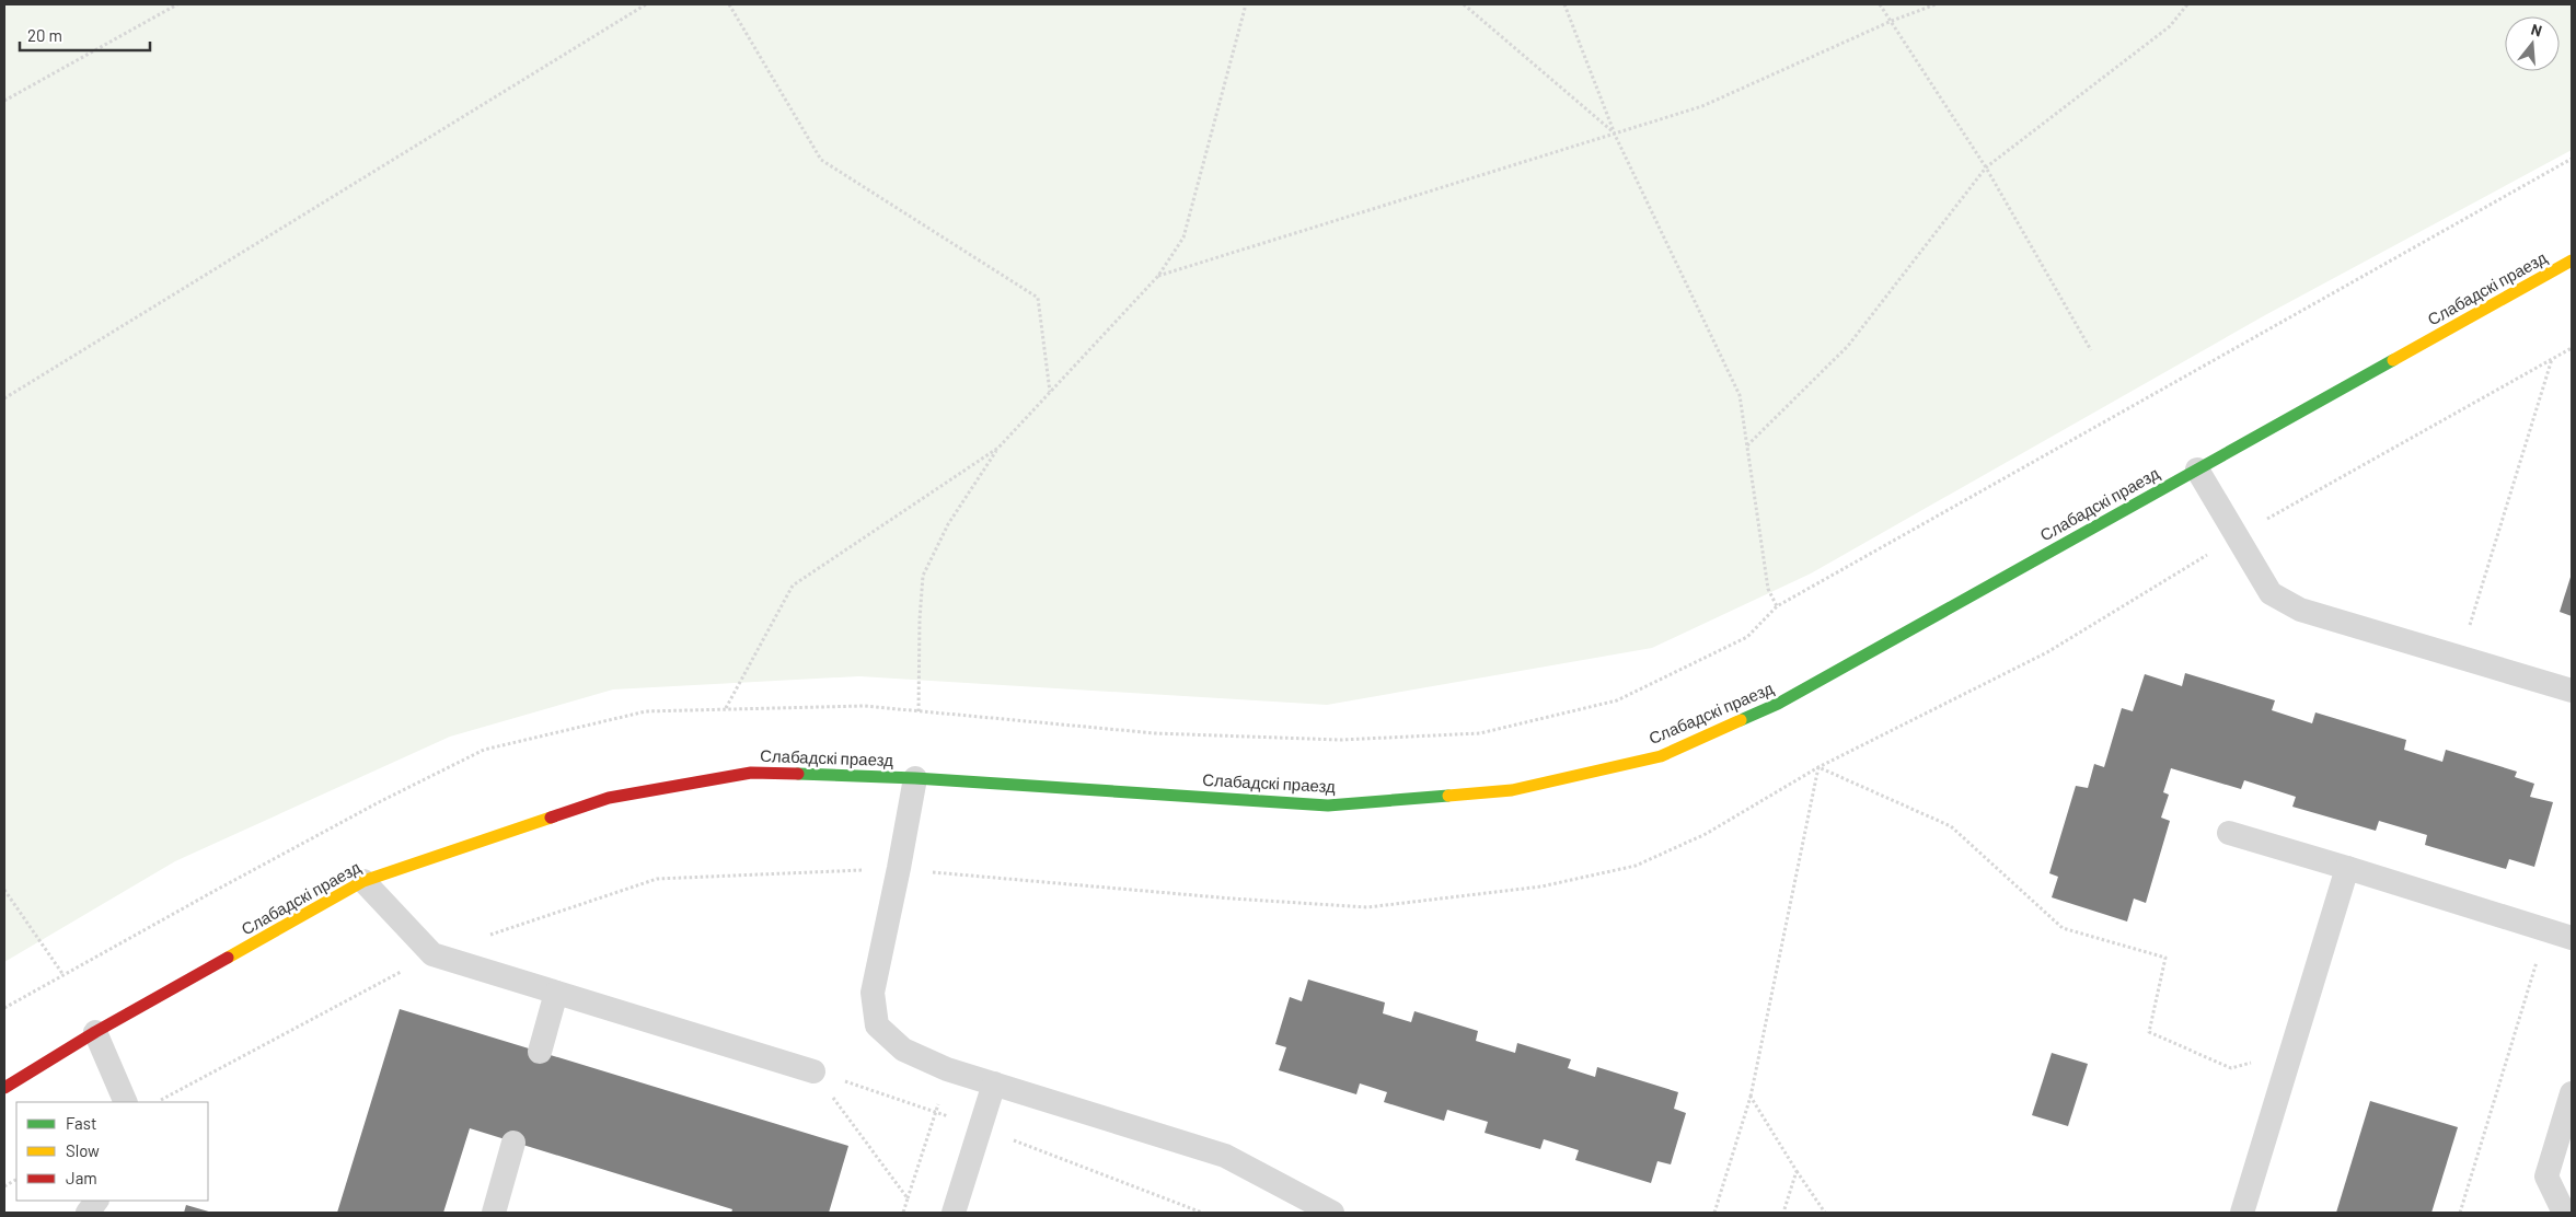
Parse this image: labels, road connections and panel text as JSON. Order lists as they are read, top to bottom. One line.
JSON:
{"streets":{"street":["Слабадскі праезд"]},"legend":["Fast","Slow","Jam"],"scale_bar":"20 m","north":"top"}
